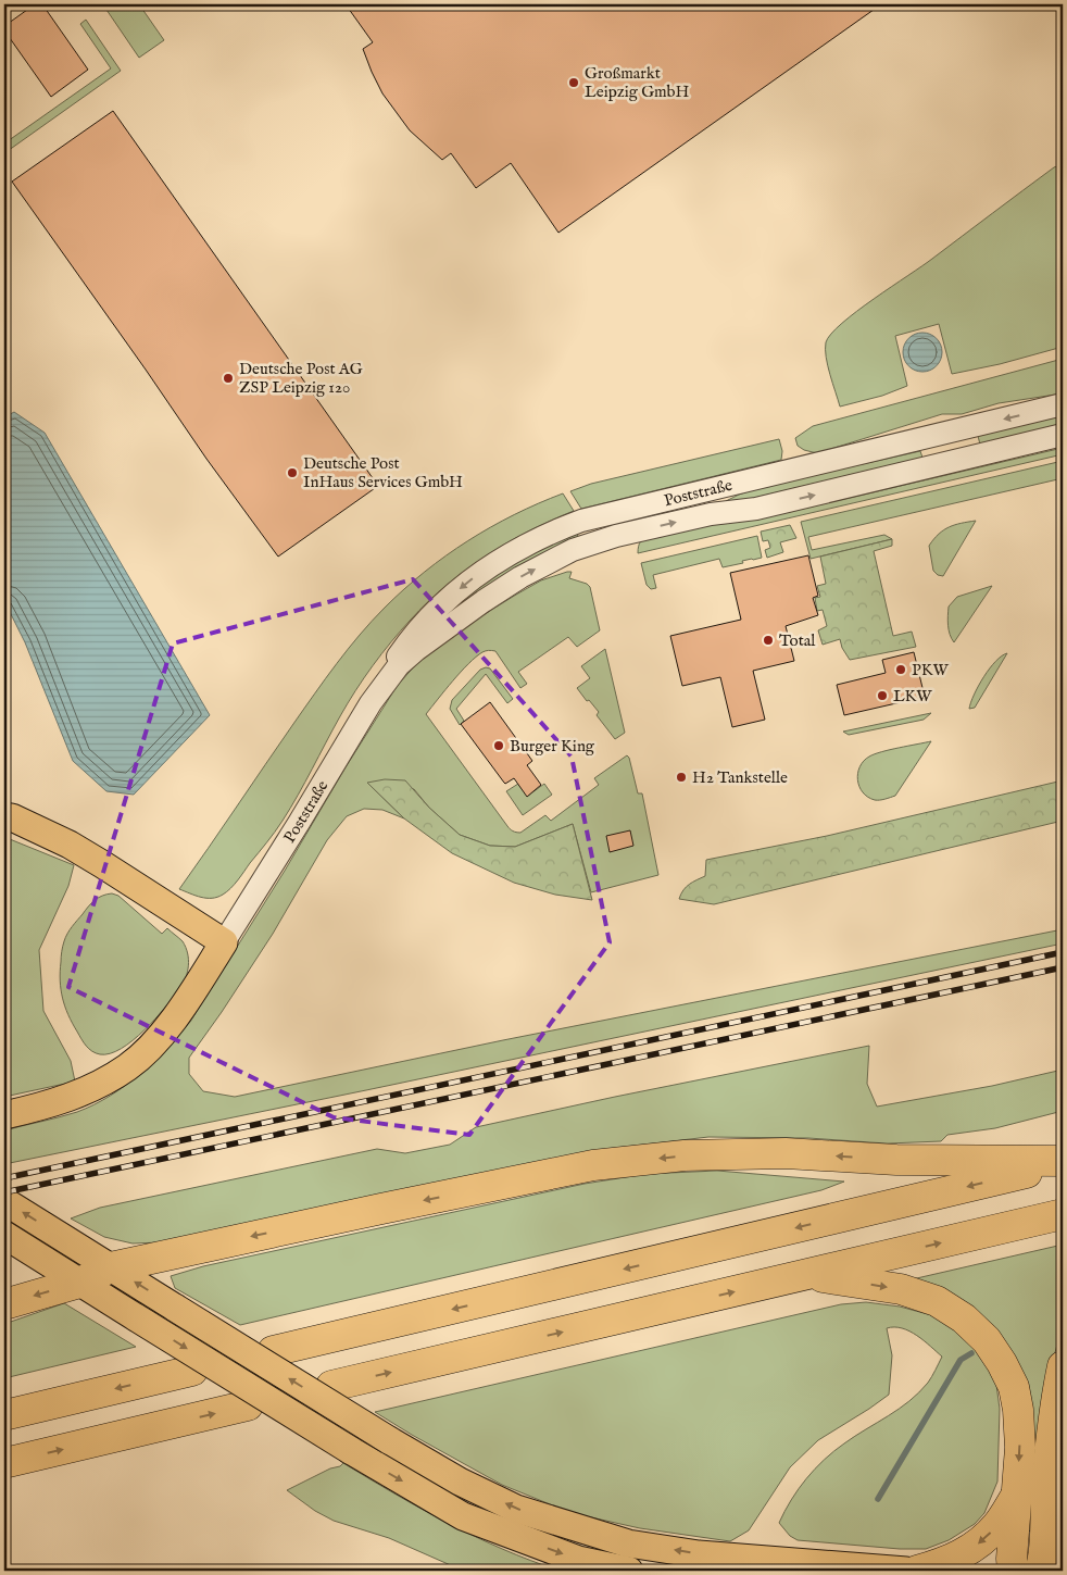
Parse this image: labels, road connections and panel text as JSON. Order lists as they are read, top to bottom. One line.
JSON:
{"streets":{"street":["Poststraße"]},"places":["Großmarkt Leipzig GmbH","Deutsche Post AG ZSP Leipzig 120","Deutsche Post InHaus Services GmbH","Total","PKW","LKW","Burger King","H2 Tankstelle"]}
